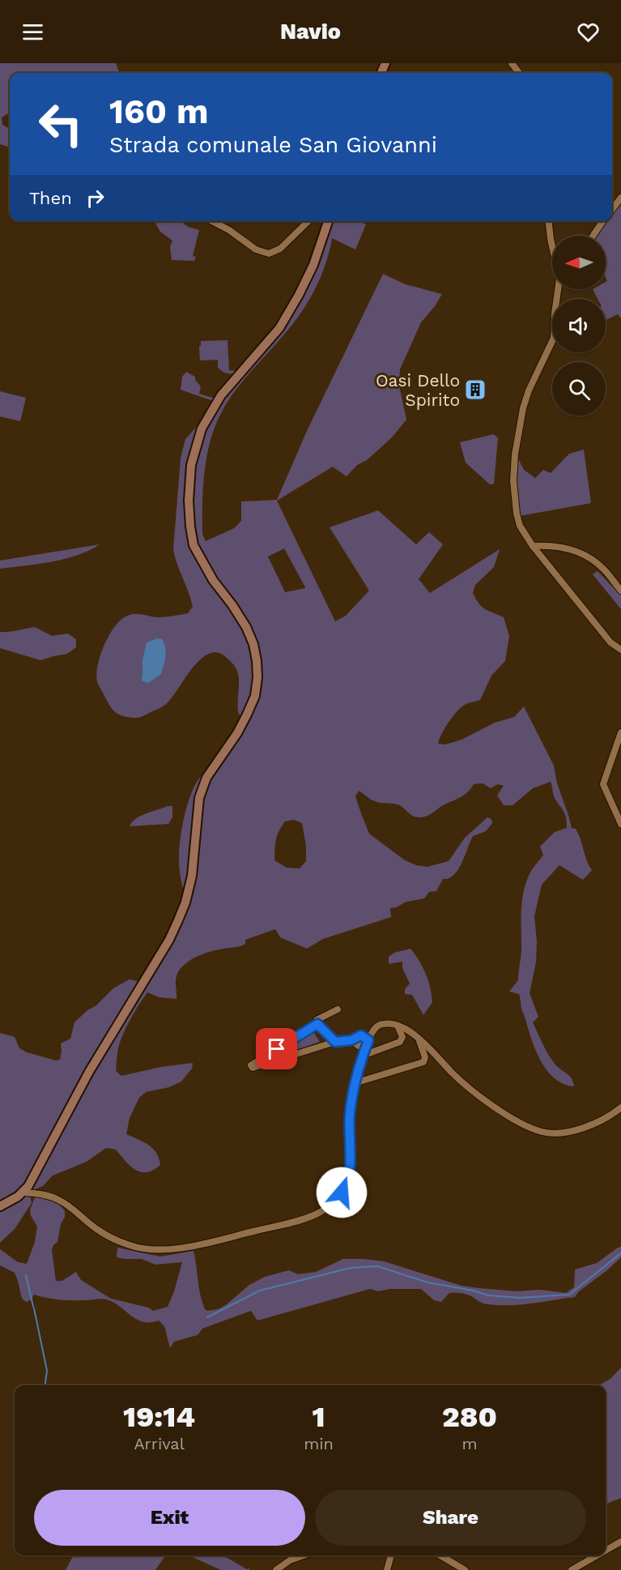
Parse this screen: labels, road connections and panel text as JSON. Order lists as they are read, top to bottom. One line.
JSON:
{"places":{"building":["Oasi Dello Spirito"]},"north":"left","page":{"header":"Navio","turn":["160 m","Strada comunale San Giovanni"],"then":"Then","eta":["19:14","Arrival","1","min","280","m"],"buttons":["Exit","Share"]}}
